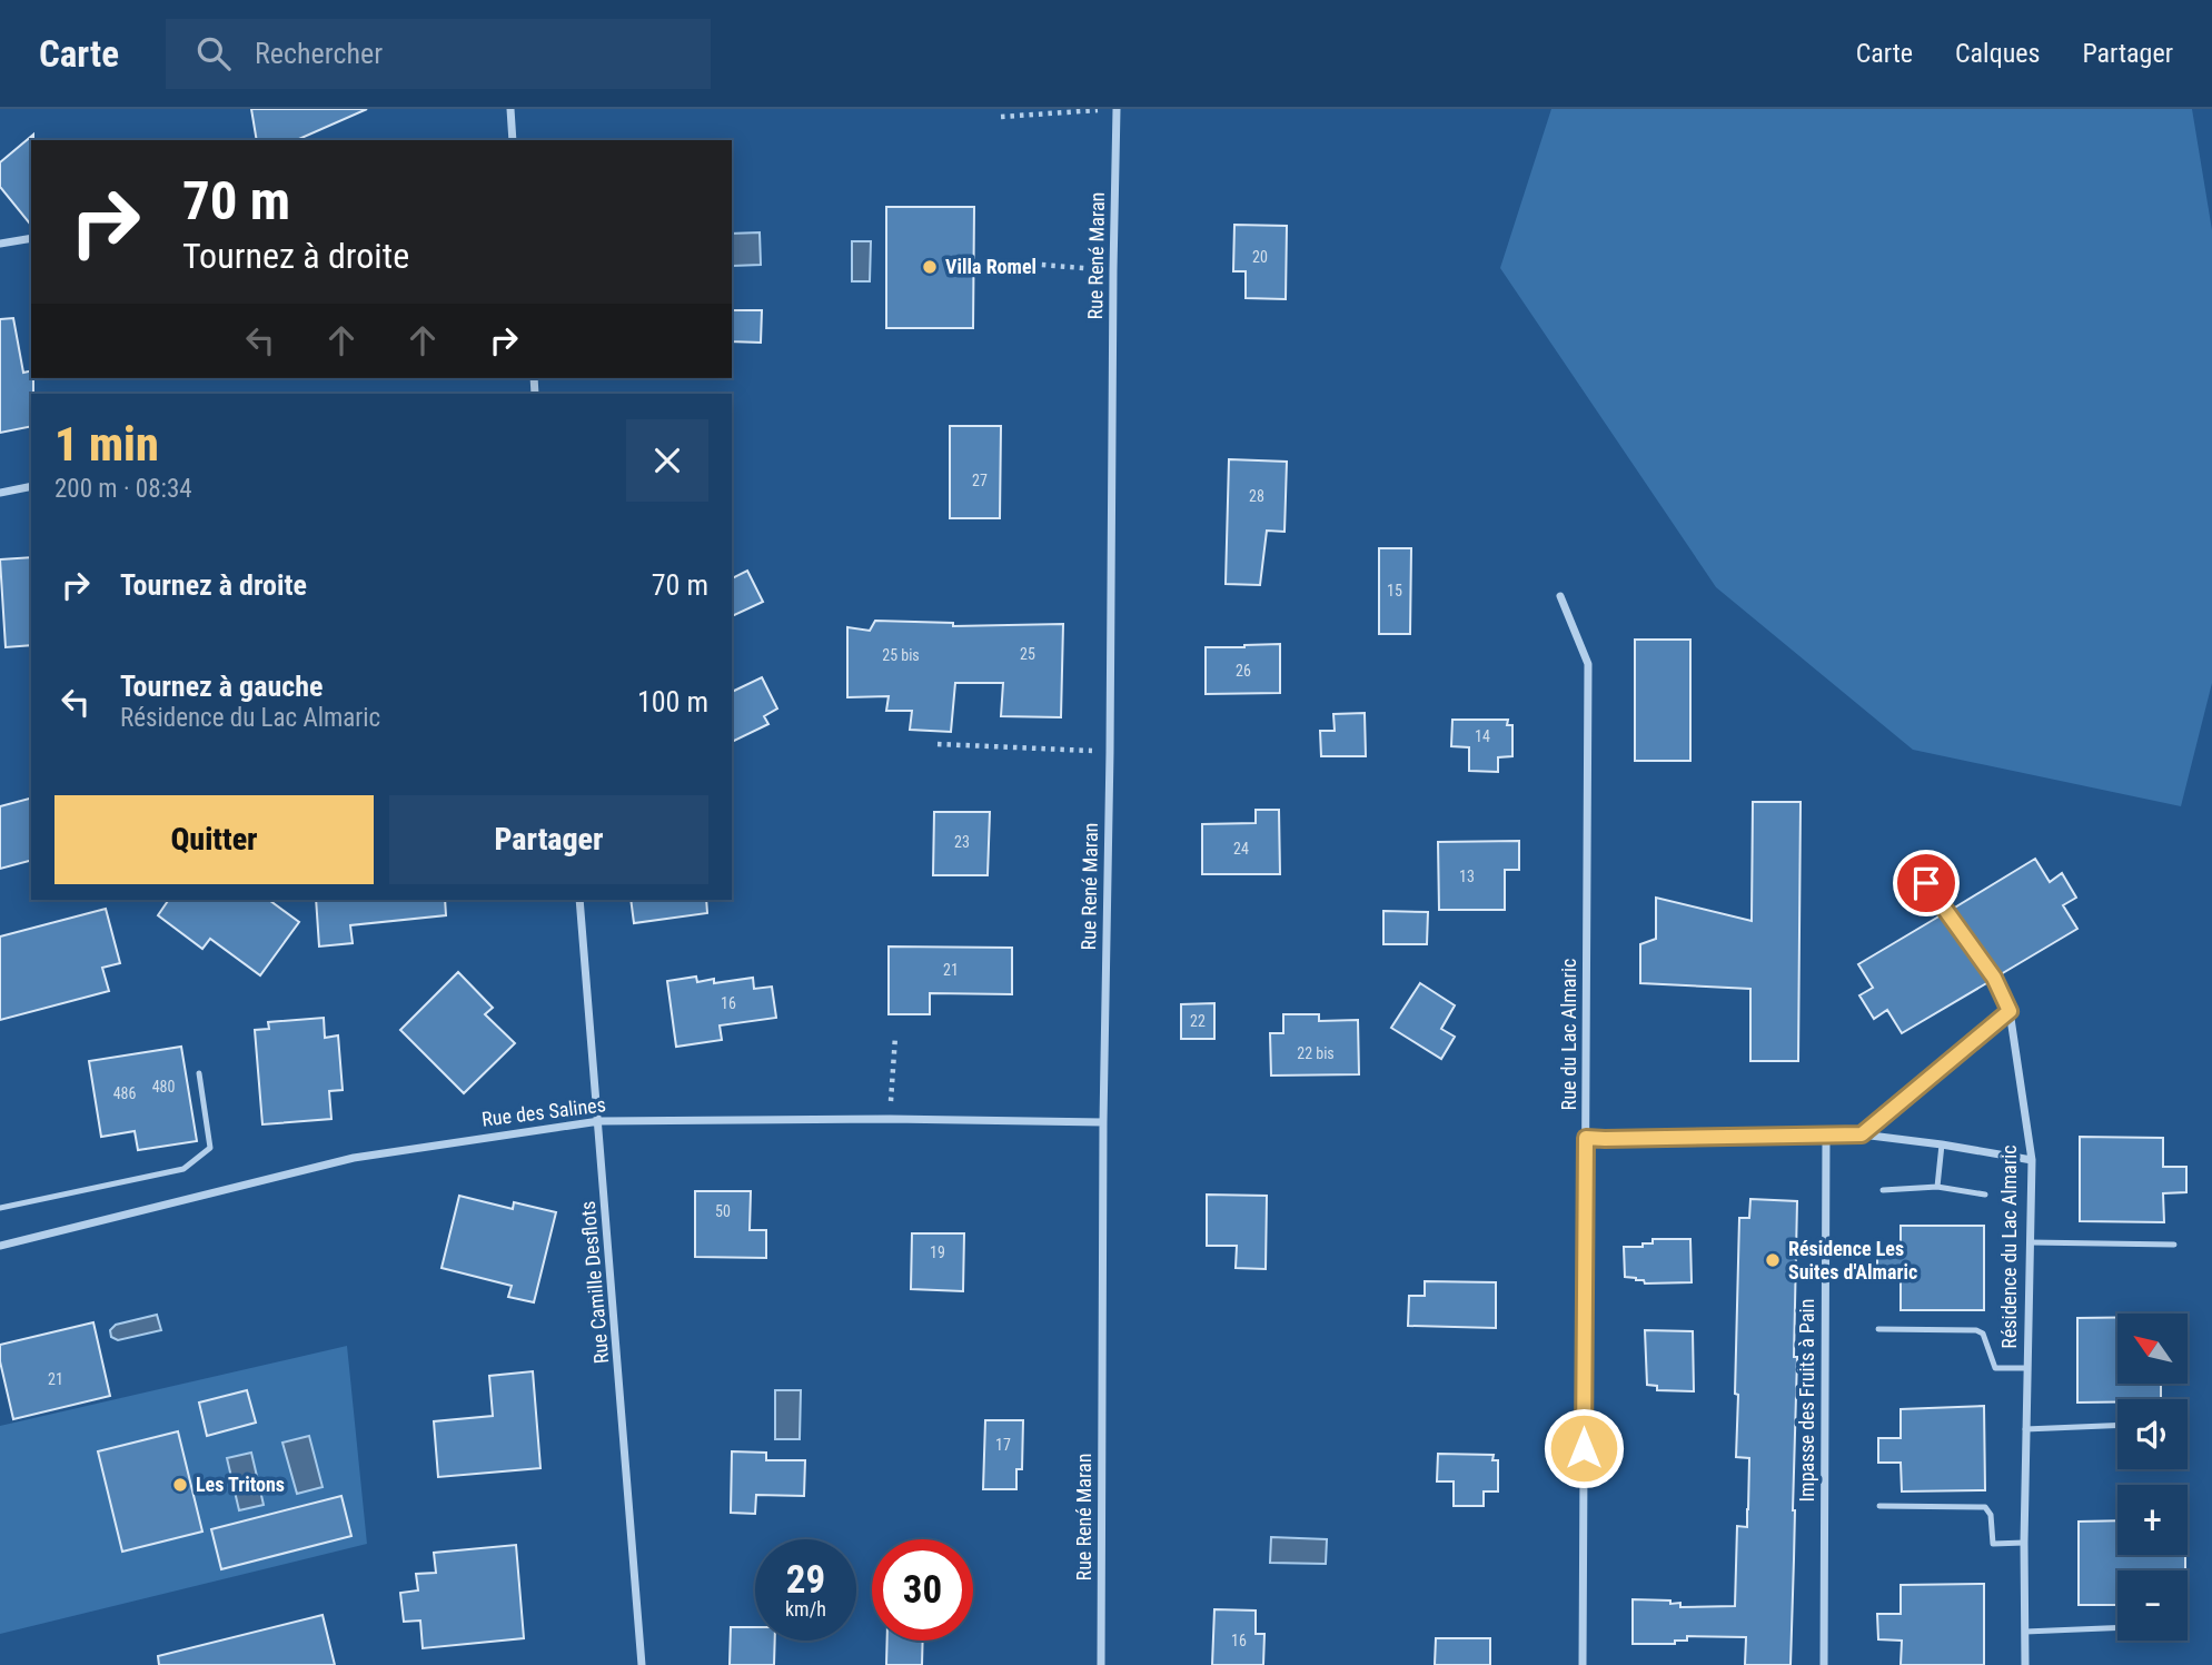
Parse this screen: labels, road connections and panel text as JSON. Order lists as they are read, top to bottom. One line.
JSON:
{"streets":{"street":["Rue René Maran","Rue du Lac Almaric","Rue des Salines","Résidence du Lac Almaric","Rue Camille Desflots","Impasse des Fruits à Pain"]},"crossings":[["Rue René Maran","Rue des Salines"],["Rue des Salines","Rue Camille Desflots"]],"places":["Villa Romel","Résidence Les Suites d'Almaric","Les Tritons"],"house_numbers":["20","27","28","15","25","25 bis","26","14","23","24","13","21","16","22","22 bis","480","486","50","19","21","17","16"],"north":"top left","page":{"header":"Carte","search":"Rechercher","nav":["Carte","Calques","Partager"],"turn":["70 m","Tournez à droite"],"heading":["1 min","200 m · 08:34"],"list":[{"name":"Tournez à droite","value":"70 m"},{"name":"Tournez à gauche","note":"Résidence du Lac Almaric","value":"100 m"}],"buttons":["Quitter","Partager"],"map_buttons":["+","−"],"speed":"29 km/h","limit":"30"}}
